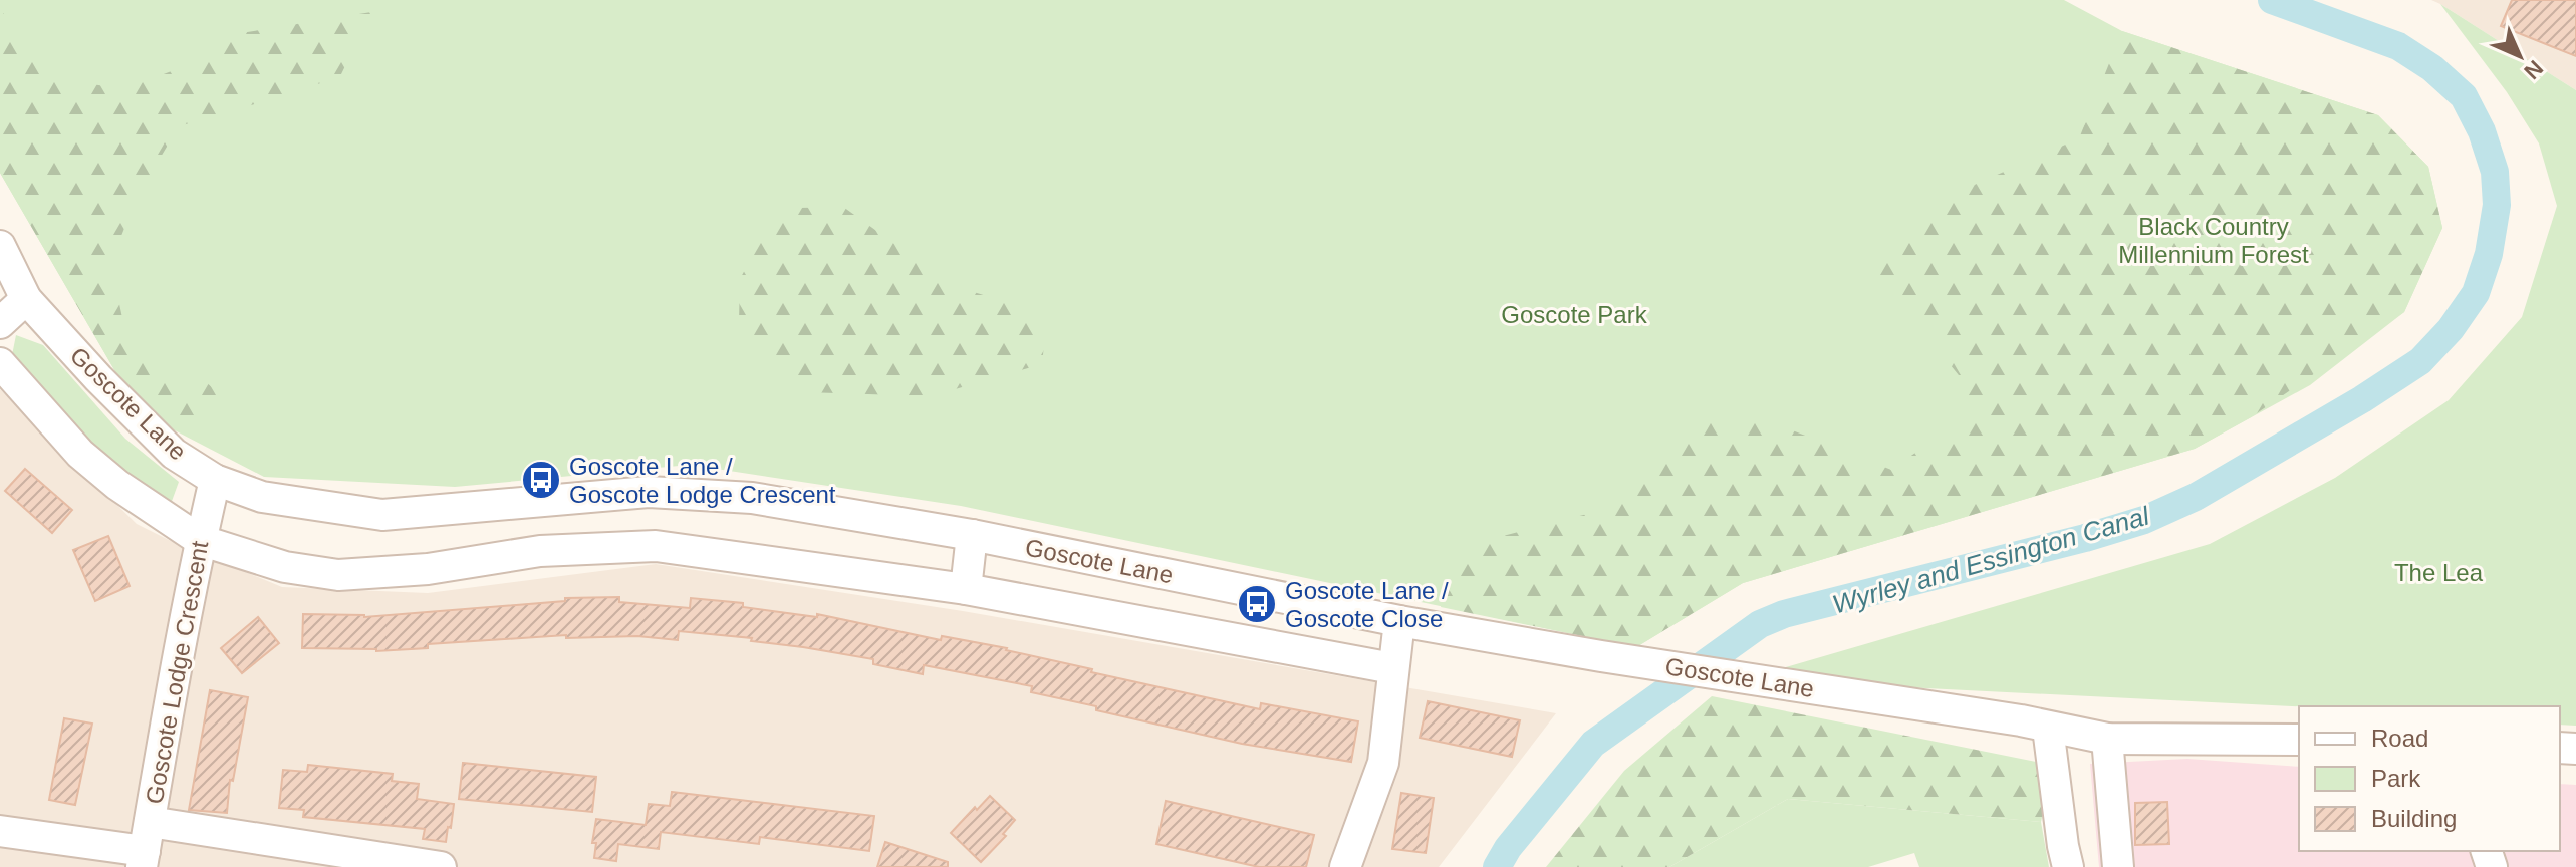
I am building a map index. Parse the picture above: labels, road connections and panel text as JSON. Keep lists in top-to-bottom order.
{
  "streets": {
    "street": ["Goscote Lane", "Goscote Lodge Crescent"]
  },
  "crossings": [
    ["Goscote Lane", "Goscote Lodge Crescent"]
  ],
  "water": ["Wyrley and Essington Canal"],
  "parks": ["Black Country Millennium Forest", "Goscote Park", "The Lea"],
  "places": {
    "bus stop": ["Goscote Lane / Goscote Lodge Crescent", "Goscote Lane / Goscote Close"]
  },
  "legend": ["Road", "Park", "Building"],
  "north": "bottom right"
}
